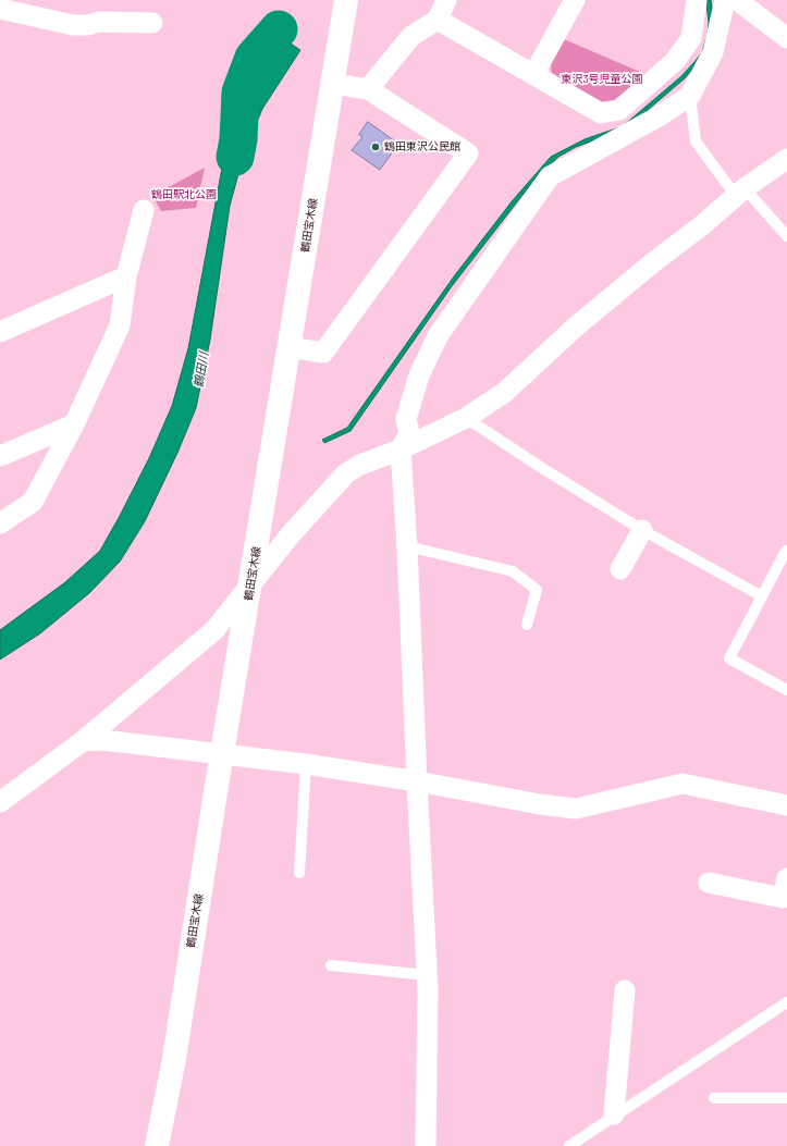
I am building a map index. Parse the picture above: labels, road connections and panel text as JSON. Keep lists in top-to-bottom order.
{
  "streets": {
    "street": ["鶴田宝木線"]
  },
  "water": ["鶴田川"],
  "parks": ["東沢3号児童公園", "鶴田駅北公園"],
  "places": ["鶴田東沢公民館"]
}
